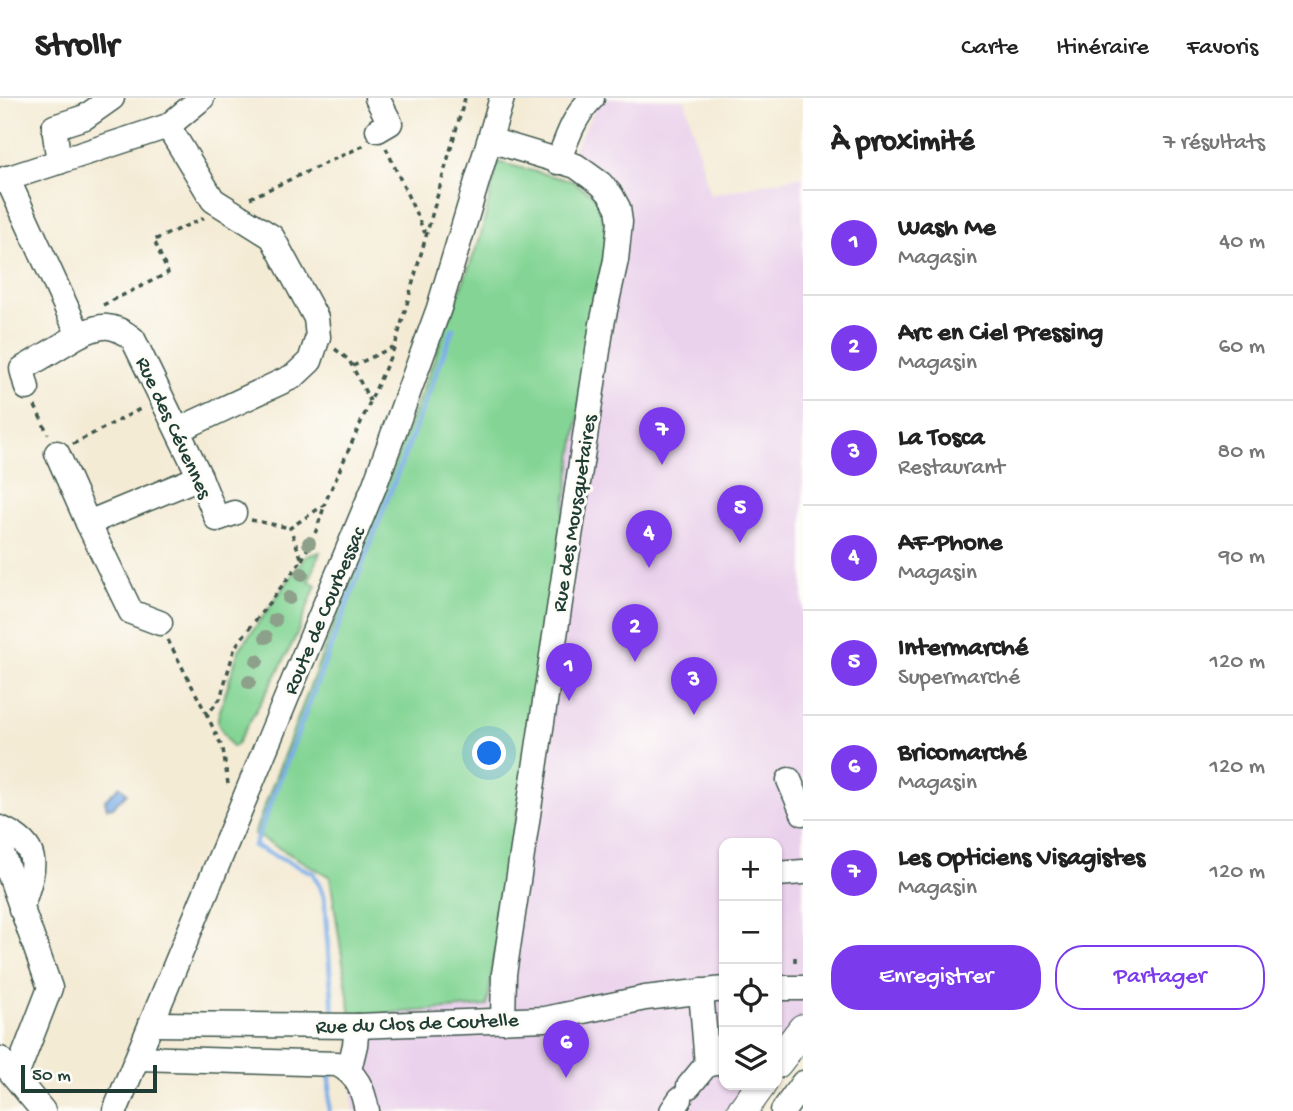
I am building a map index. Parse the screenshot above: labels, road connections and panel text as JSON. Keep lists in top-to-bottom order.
{
  "streets": {
    "street": [
      "Rue des Cévennes",
      "Rue des Mousquetaires",
      "Route de Courbessac",
      "Rue du Clos de Coutelle"
    ]
  },
  "crossings": [
    ["Rue des Mousquetaires", "Route de Courbessac"],
    ["Rue des Mousquetaires", "Rue du Clos de Coutelle"],
    ["Route de Courbessac", "Rue du Clos de Coutelle"]
  ],
  "scale_bar": "50 m",
  "page": {
    "header": "Strollr",
    "nav": ["Carte", "Itinéraire", "Favoris"],
    "heading": ["À proximité", "7 résultats"],
    "list": [
      {
        "mark": "1",
        "name": "Wash Me",
        "note": "Magasin",
        "value": "40 m"
      },
      {
        "mark": "2",
        "name": "Arc en Ciel Pressing",
        "note": "Magasin",
        "value": "60 m"
      },
      {
        "mark": "3",
        "name": "La Tosca",
        "note": "Restaurant",
        "value": "80 m"
      },
      {
        "mark": "4",
        "name": "AF-Phone",
        "note": "Magasin",
        "value": "90 m"
      },
      {
        "mark": "5",
        "name": "Intermarché",
        "note": "Supermarché",
        "value": "120 m"
      },
      {
        "mark": "6",
        "name": "Bricomarché",
        "note": "Magasin",
        "value": "120 m"
      },
      {
        "mark": "7",
        "name": "Les Opticiens Visagistes",
        "note": "Magasin",
        "value": "120 m"
      }
    ],
    "pins": [
      "7",
      "5",
      "4",
      "2",
      "1",
      "3",
      "6"
    ],
    "map_buttons": ["+", "−"],
    "buttons": ["Enregistrer", "Partager"],
    "scale": "50 m"
  }
}
